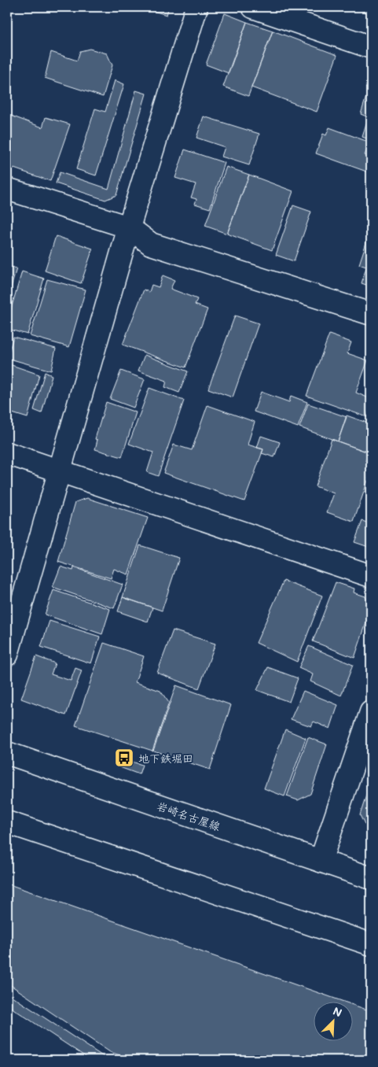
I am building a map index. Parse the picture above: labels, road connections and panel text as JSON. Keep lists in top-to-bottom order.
{
  "streets": {
    "street": ["岩崎名古屋線"]
  },
  "places": {
    "bus stop": ["地下鉄堀田"]
  },
  "north": "top right"
}
